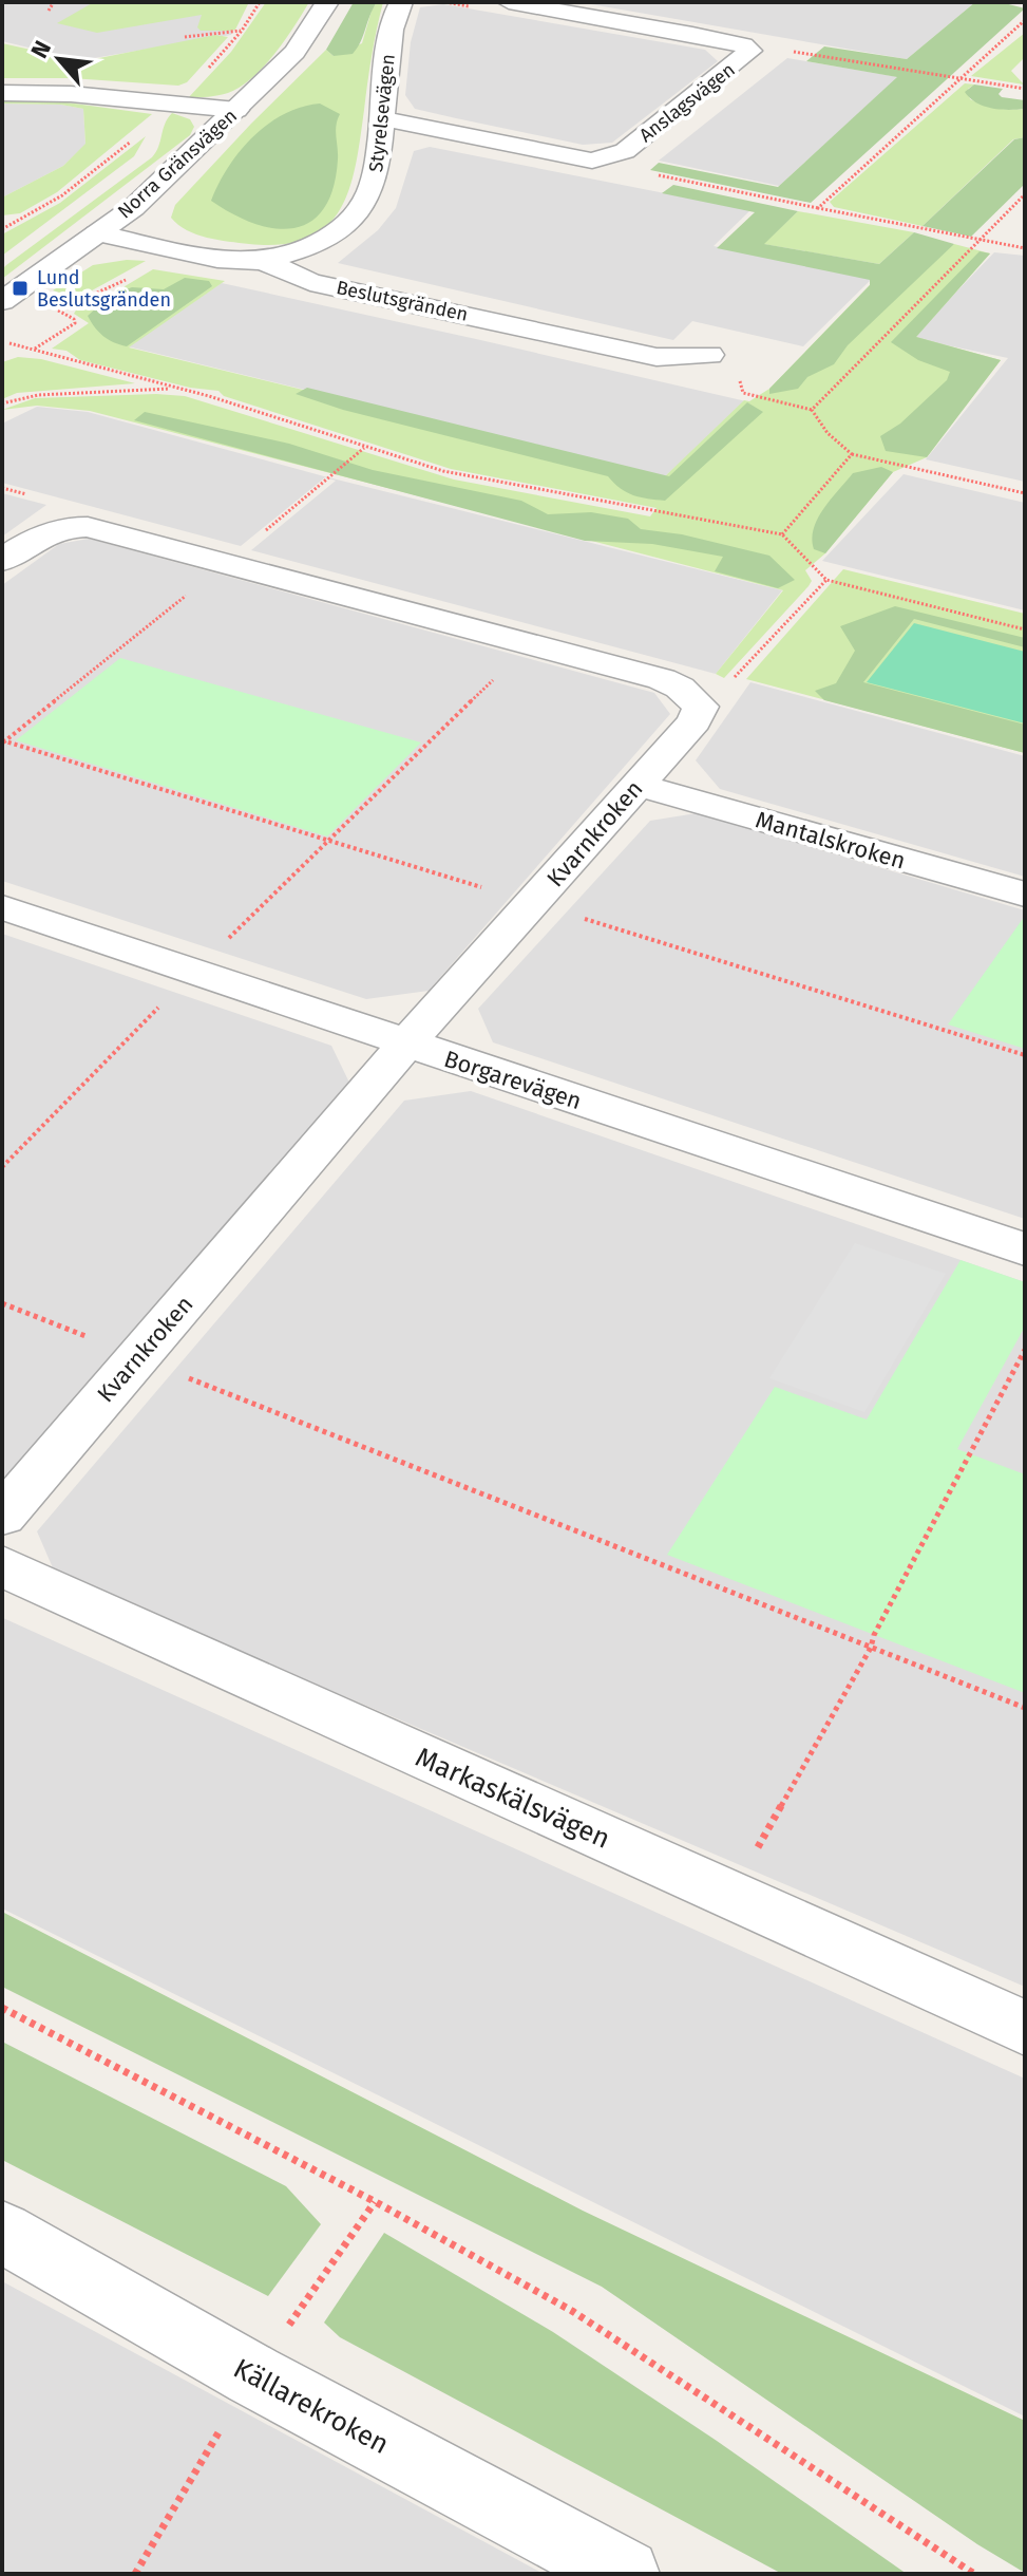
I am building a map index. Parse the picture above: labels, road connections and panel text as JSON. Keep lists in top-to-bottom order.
{
  "streets": {
    "street": [
      "Anslagsvägen",
      "Styrelsevägen",
      "Norra Gränsvägen",
      "Beslutsgränden",
      "Kvarnkroken",
      "Mantalskroken",
      "Borgarevägen",
      "Markaskälsvägen",
      "Källarekroken"
    ]
  },
  "crossings": [
    ["Styrelsevägen", "Beslutsgränden"],
    ["Norra Gränsvägen", "Beslutsgränden"],
    ["Kvarnkroken", "Mantalskroken"],
    ["Kvarnkroken", "Borgarevägen"]
  ],
  "places": {
    "transit": ["Lund Beslutsgränden"]
  },
  "north": "top left"
}
